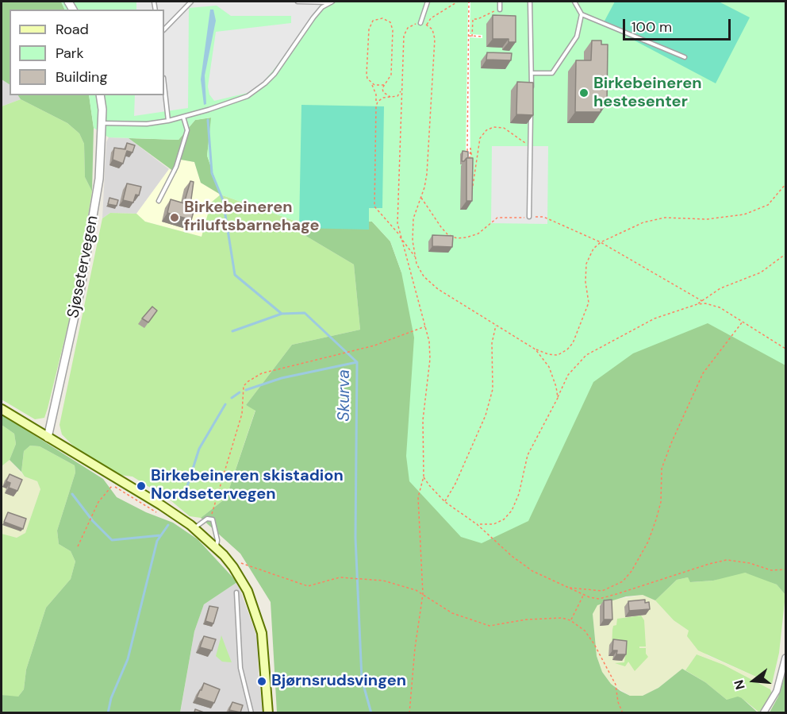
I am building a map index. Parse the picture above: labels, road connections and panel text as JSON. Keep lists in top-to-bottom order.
{
  "streets": {
    "street": ["Sjøsetervegen"]
  },
  "water": ["Skurva"],
  "places": [
    "Birkebeineren hestesenter",
    "Birkebeineren friluftsbarnehage",
    "Birkebeineren skistadion Nordsetervegen",
    "Bjørnsrudsvingen"
  ],
  "legend": ["Road", "Park", "Building"],
  "scale_bar": "100 m",
  "north": "left"
}
